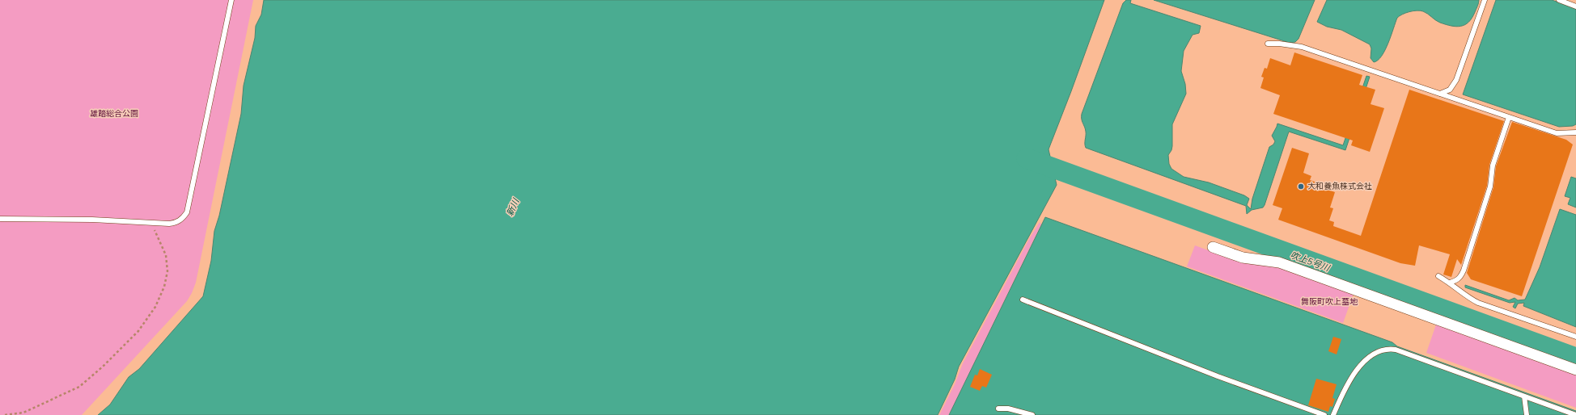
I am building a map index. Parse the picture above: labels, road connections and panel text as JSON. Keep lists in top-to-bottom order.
{
  "water": ["新川", "吹上5号川"],
  "parks": ["雄踏総合公園", "舞阪町吹上墓地"],
  "places": ["大和養魚株式会社"]
}
